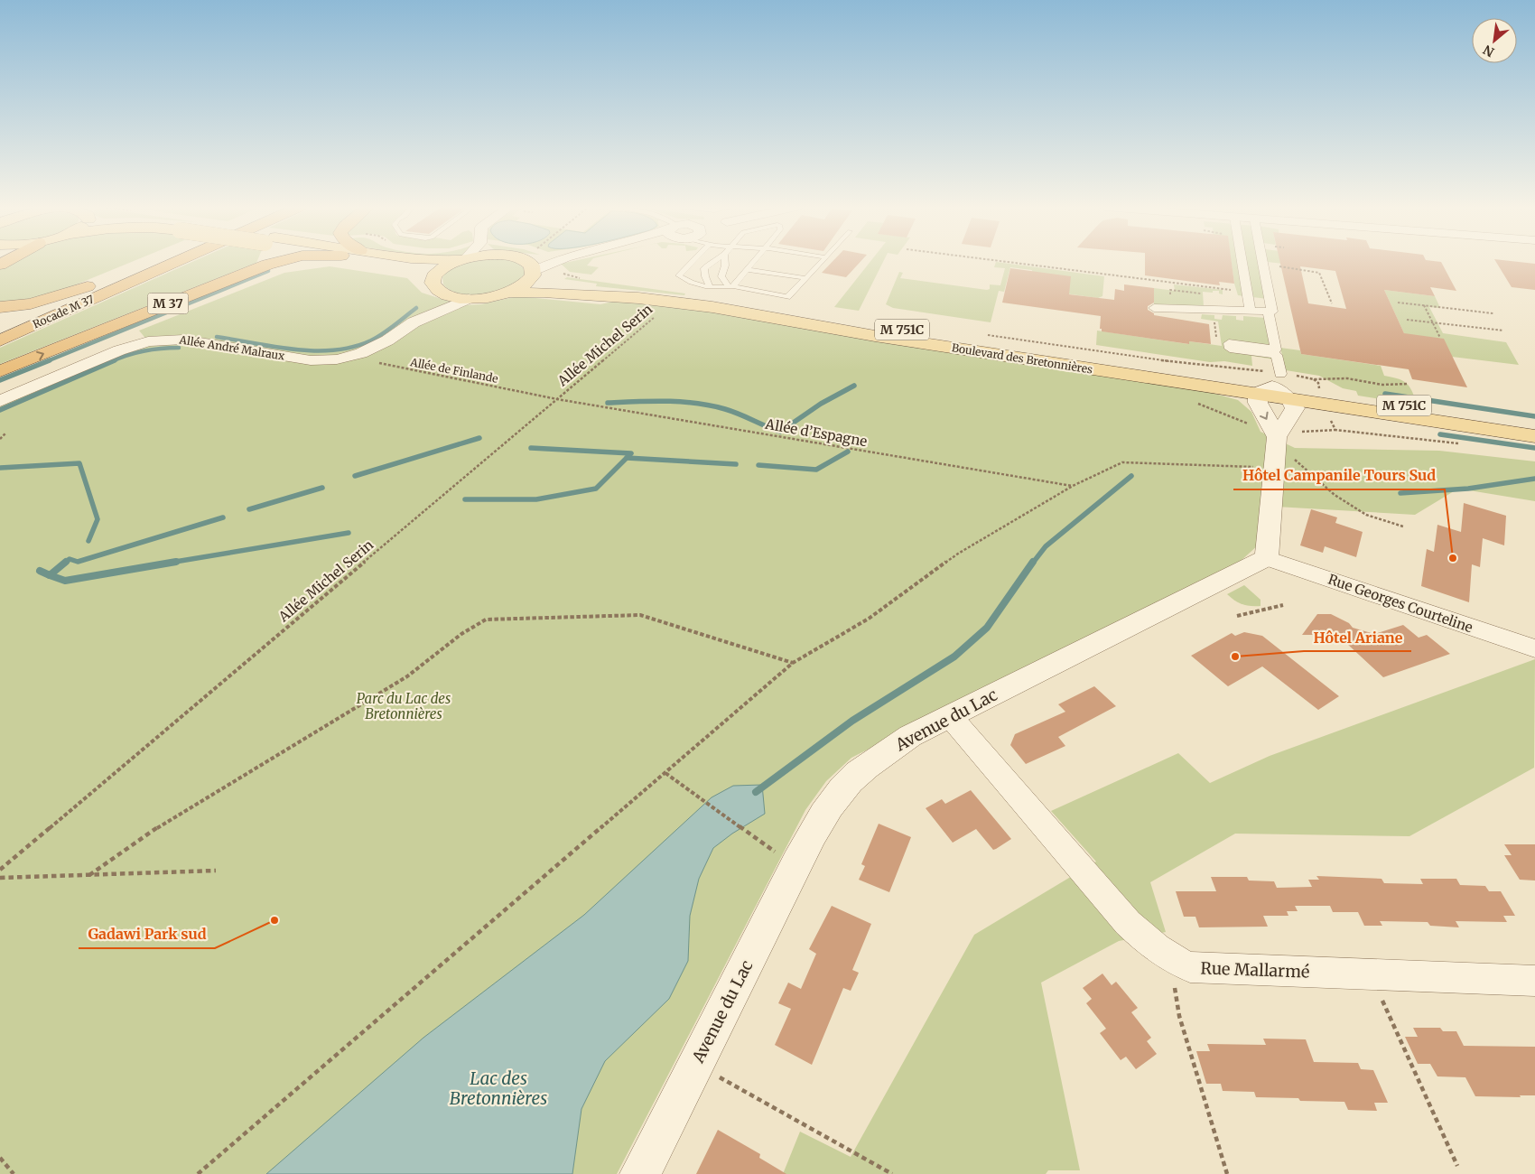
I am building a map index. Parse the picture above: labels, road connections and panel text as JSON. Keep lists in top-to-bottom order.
{
  "streets": {
    "highway": ["M 37", "Rocade M 37"],
    "main road": ["M 751C", "Boulevard des Bretonnières"],
    "street": [
      "Allée André Malraux",
      "Rue Georges Courteline",
      "Avenue du Lac",
      "Rue Mallarmé"
    ],
    "path": ["Allée Michel Serin", "Allée de Finlande", "Allée d’Espagne"]
  },
  "crossings": [
    ["M 751C", "Allée André Malraux"],
    ["M 751C", "Boulevard des Bretonnières"],
    ["Allée Michel Serin", "Allée de Finlande"],
    ["Allée Michel Serin", "Allée d’Espagne"],
    ["Allée André Malraux", "Allée de Finlande"],
    ["Allée de Finlande", "Allée d’Espagne"],
    ["Rue Georges Courteline", "Avenue du Lac"],
    ["Avenue du Lac", "Rue Mallarmé"]
  ],
  "water": ["Lac des Bretonnières"],
  "parks": ["Parc du Lac des Bretonnières"],
  "places": ["Hôtel Campanile Tours Sud", "Hôtel Ariane", "Gadawi Park sud"],
  "north": "bottom left"
}
